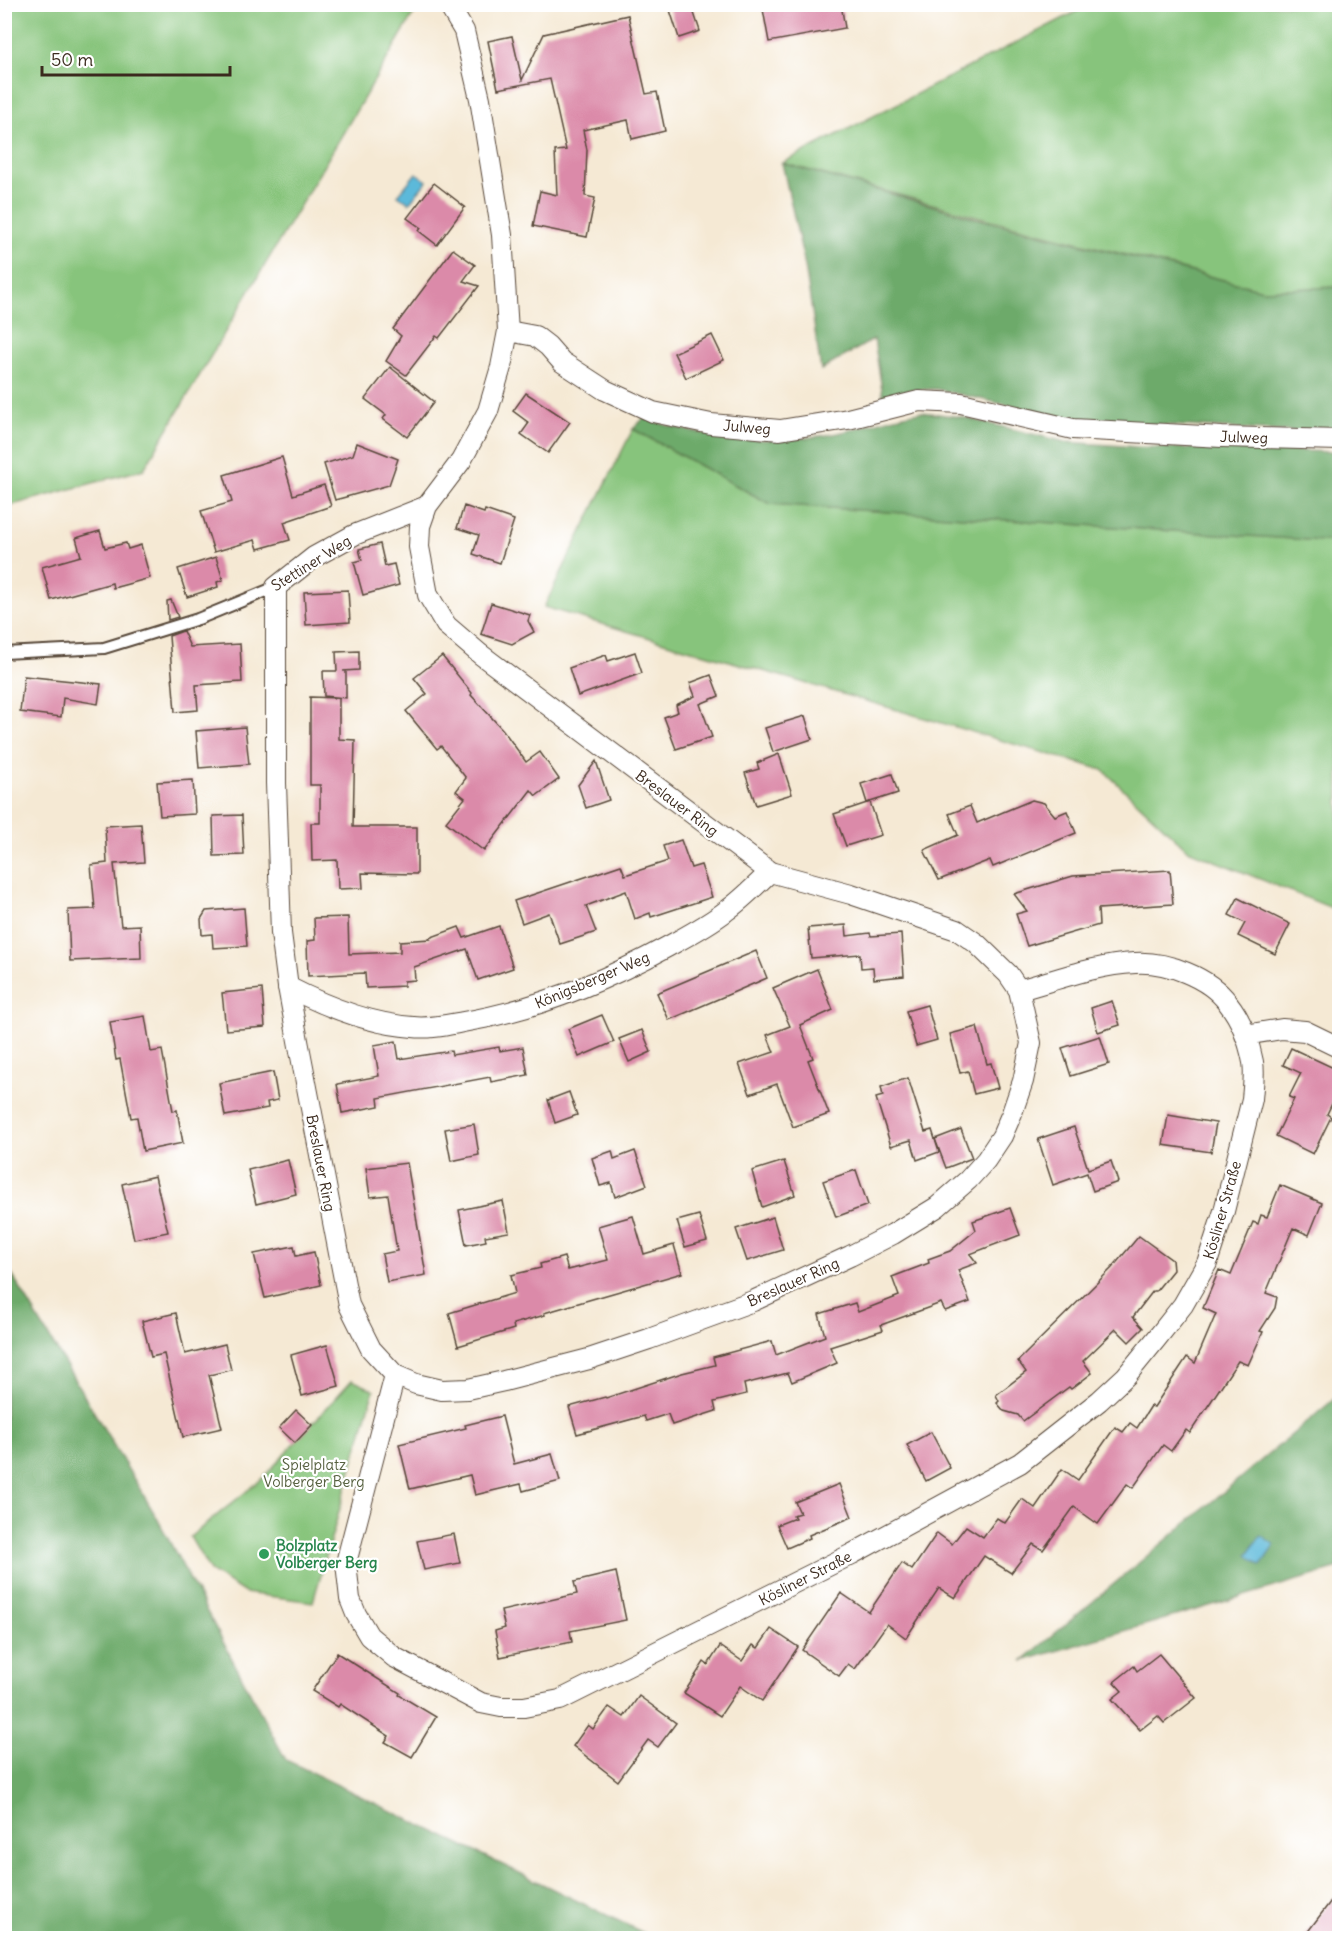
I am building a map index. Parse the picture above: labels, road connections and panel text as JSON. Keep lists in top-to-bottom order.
{
  "streets": {
    "street": [
      "Julweg",
      "Stettiner Weg",
      "Breslauer Ring",
      "Königsberger Weg",
      "Kösliner Straße"
    ]
  },
  "crossings": [
    ["Stettiner Weg", "Breslauer Ring"],
    ["Breslauer Ring", "Königsberger Weg"],
    ["Breslauer Ring", "Kösliner Straße"]
  ],
  "parks": ["Spielplatz Volberger Berg"],
  "places": ["Bolzplatz Volberger Berg"],
  "scale_bar": "50 m"
}
